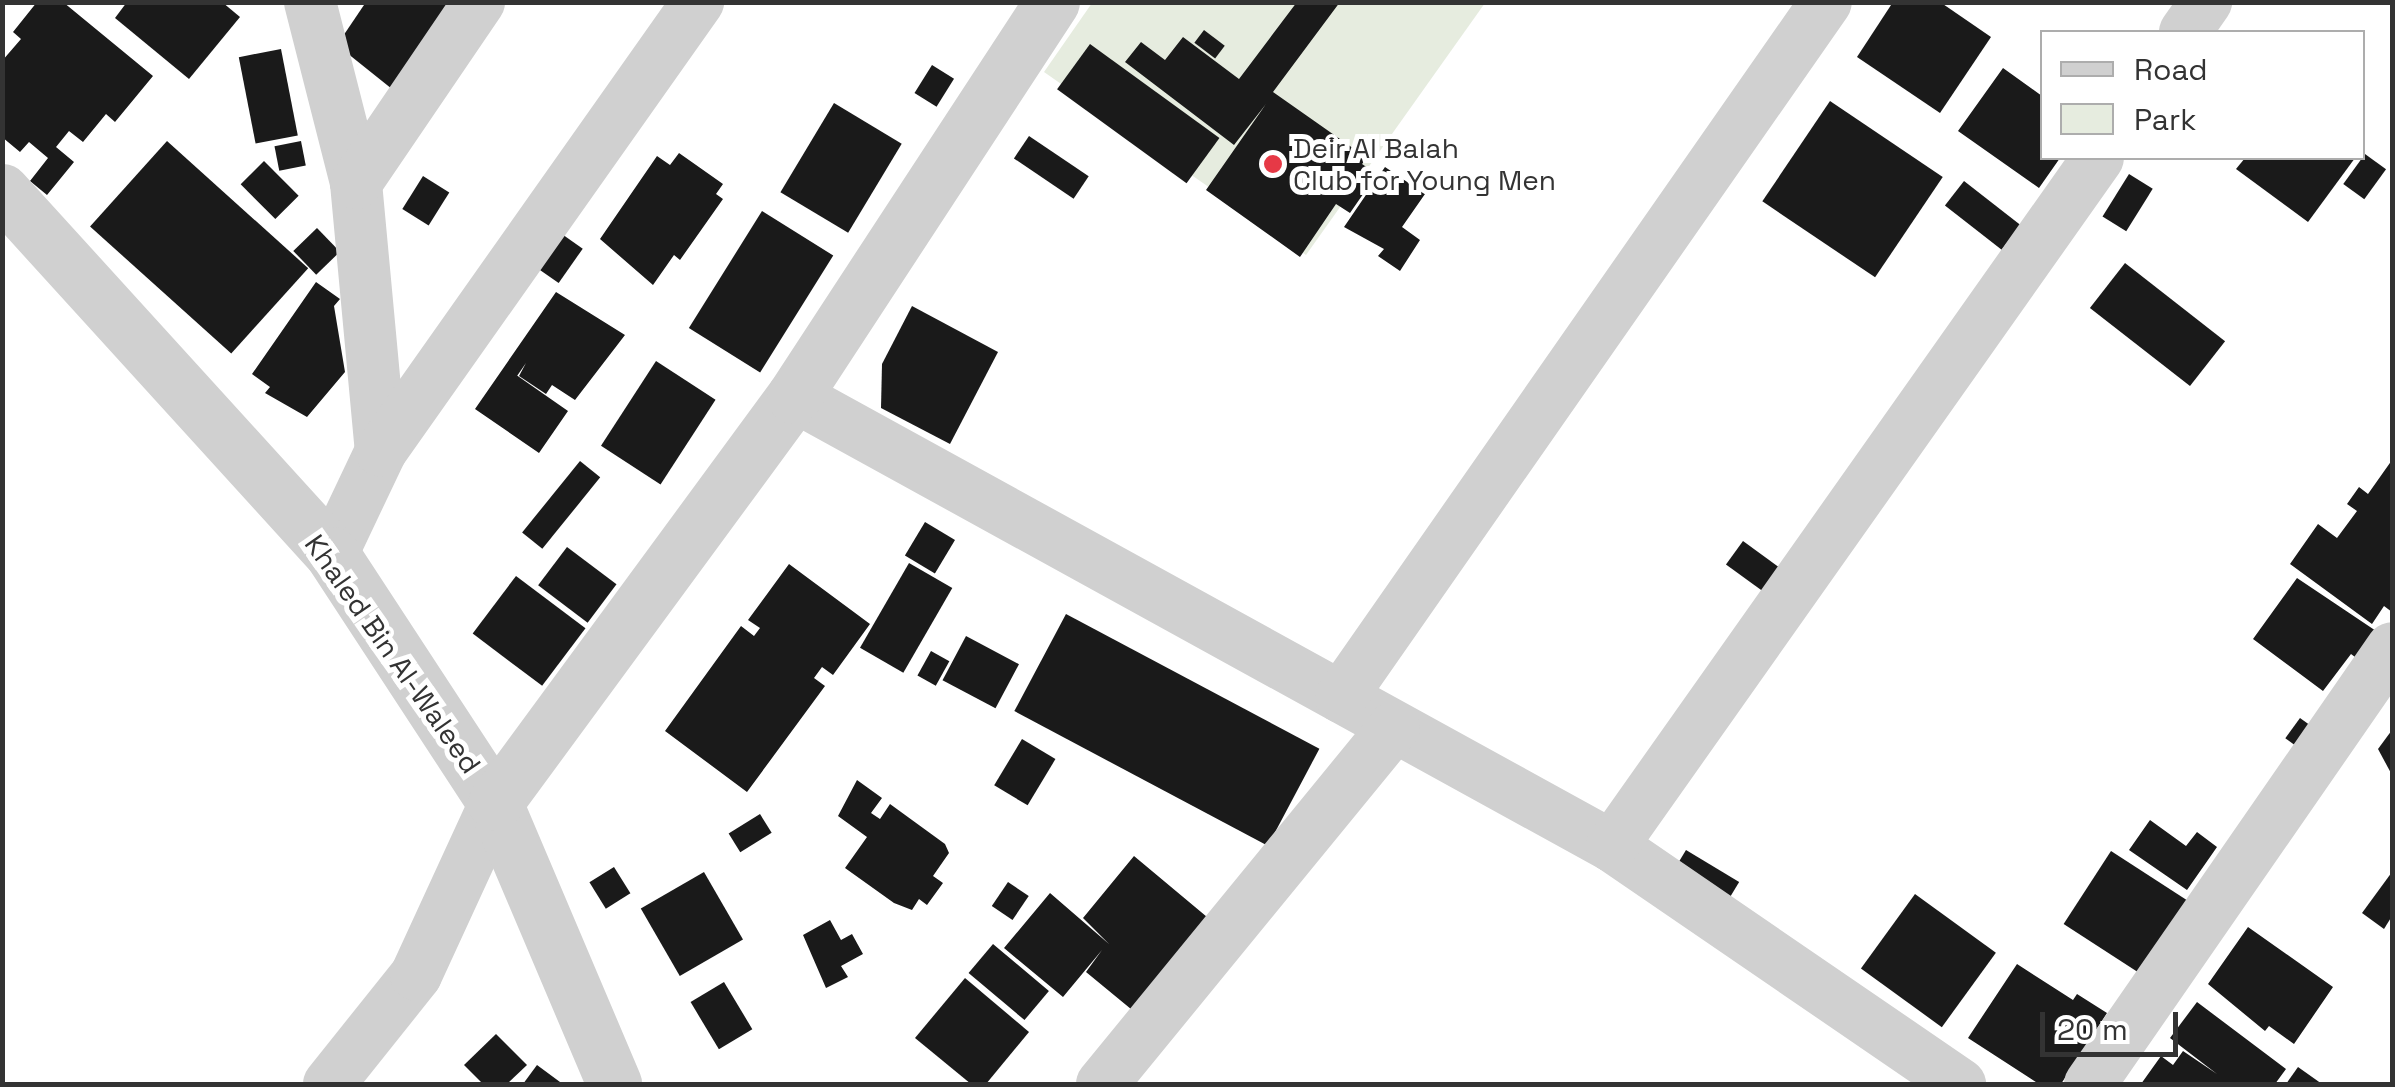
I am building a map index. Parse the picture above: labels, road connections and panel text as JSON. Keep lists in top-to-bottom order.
{
  "streets": {
    "street": ["Khaled Bin Al-Waleed"]
  },
  "places": ["Deir Al Balah Club for Young Men"],
  "legend": ["Road", "Park"],
  "scale_bar": "20 m"
}
